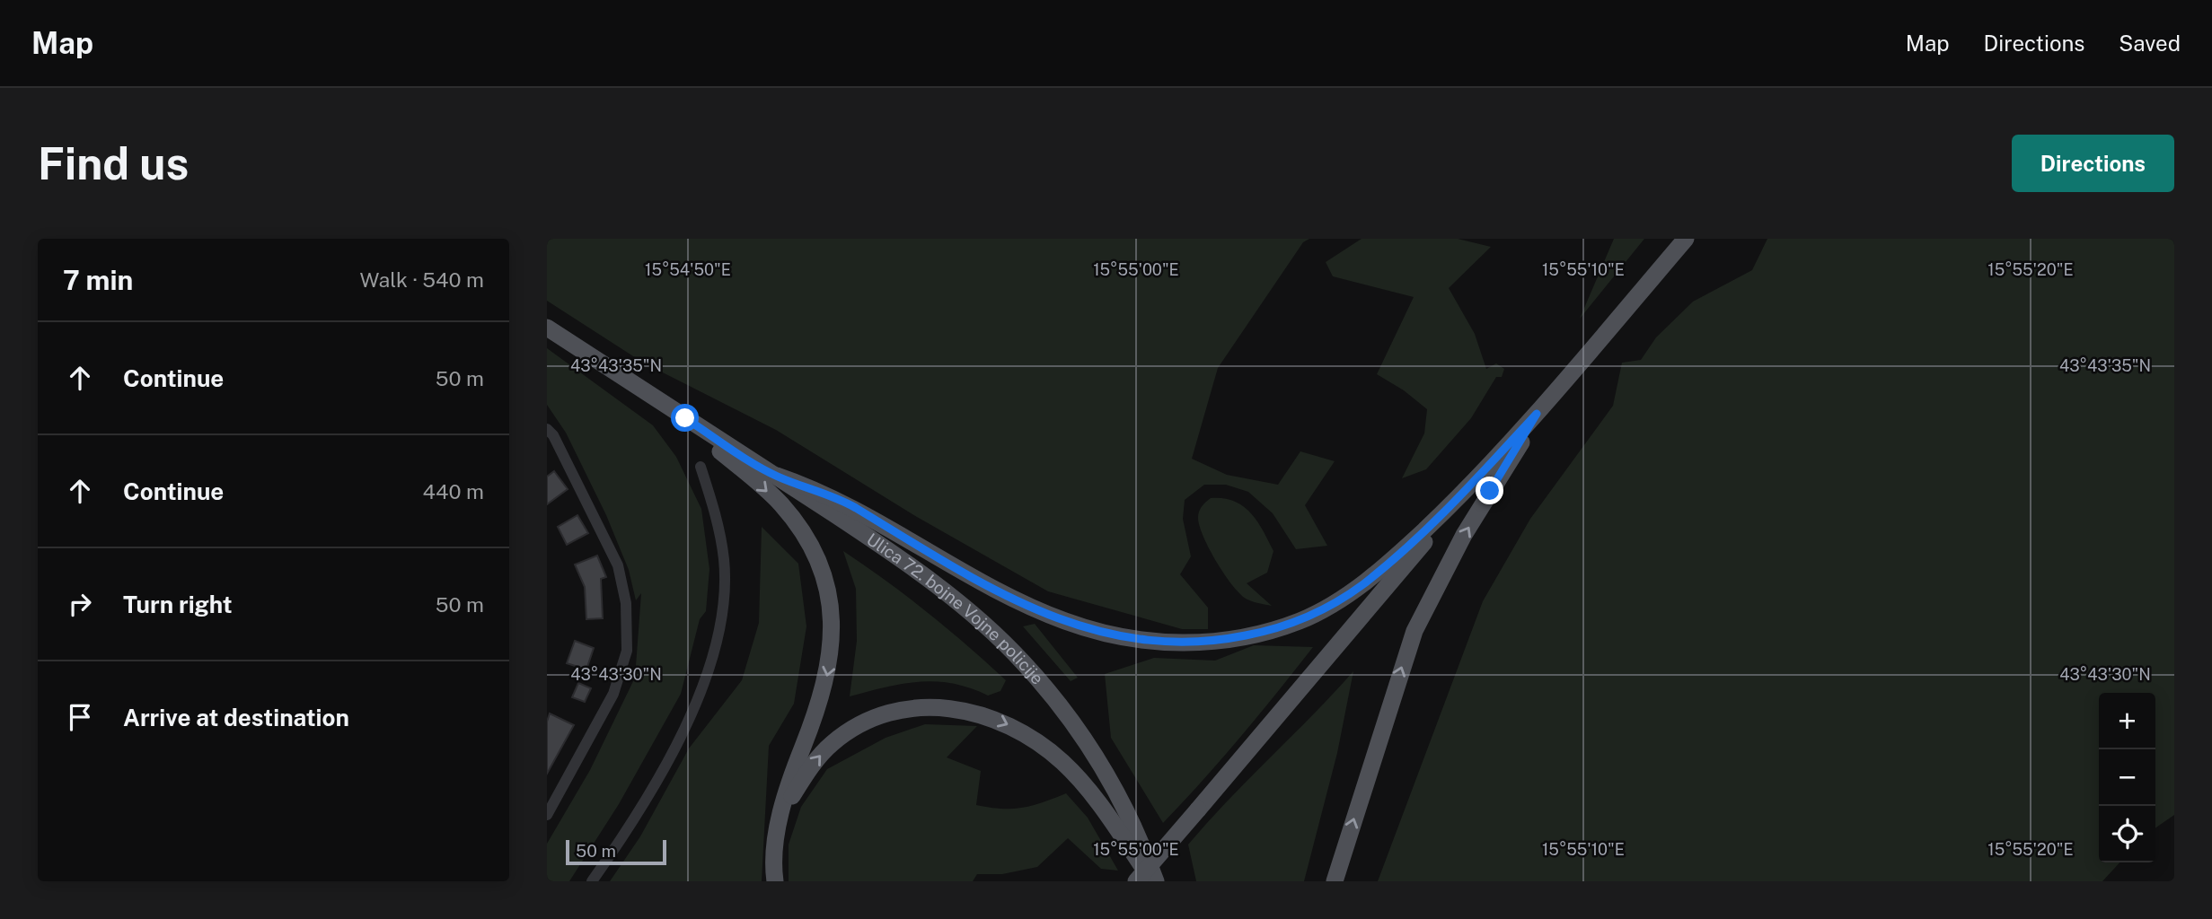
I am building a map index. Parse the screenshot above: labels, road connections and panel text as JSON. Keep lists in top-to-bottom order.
{
  "streets": {
    "main road": ["Ulica 72. bojne Vojne policije"]
  },
  "scale_bar": "50 m",
  "page": {
    "header": "Map",
    "nav": ["Map", "Directions", "Saved"],
    "buttons": "Directions",
    "title": "Find us",
    "heading": ["7 min", "Walk · 540 m"],
    "list": [
      ["Continue", "50 m"],
      ["Continue", "440 m"],
      ["Turn right", "50 m"],
      "Arrive at destination"
    ],
    "map_buttons": ["+", "−"],
    "scale": "50 m"
  },
  "coordinates": [
    "15°54'50\"E",
    "15°55'00\"E",
    "15°55'10\"E",
    "15°55'20\"E",
    "43°43'35\"N",
    "43°43'30\"N"
  ]
}
